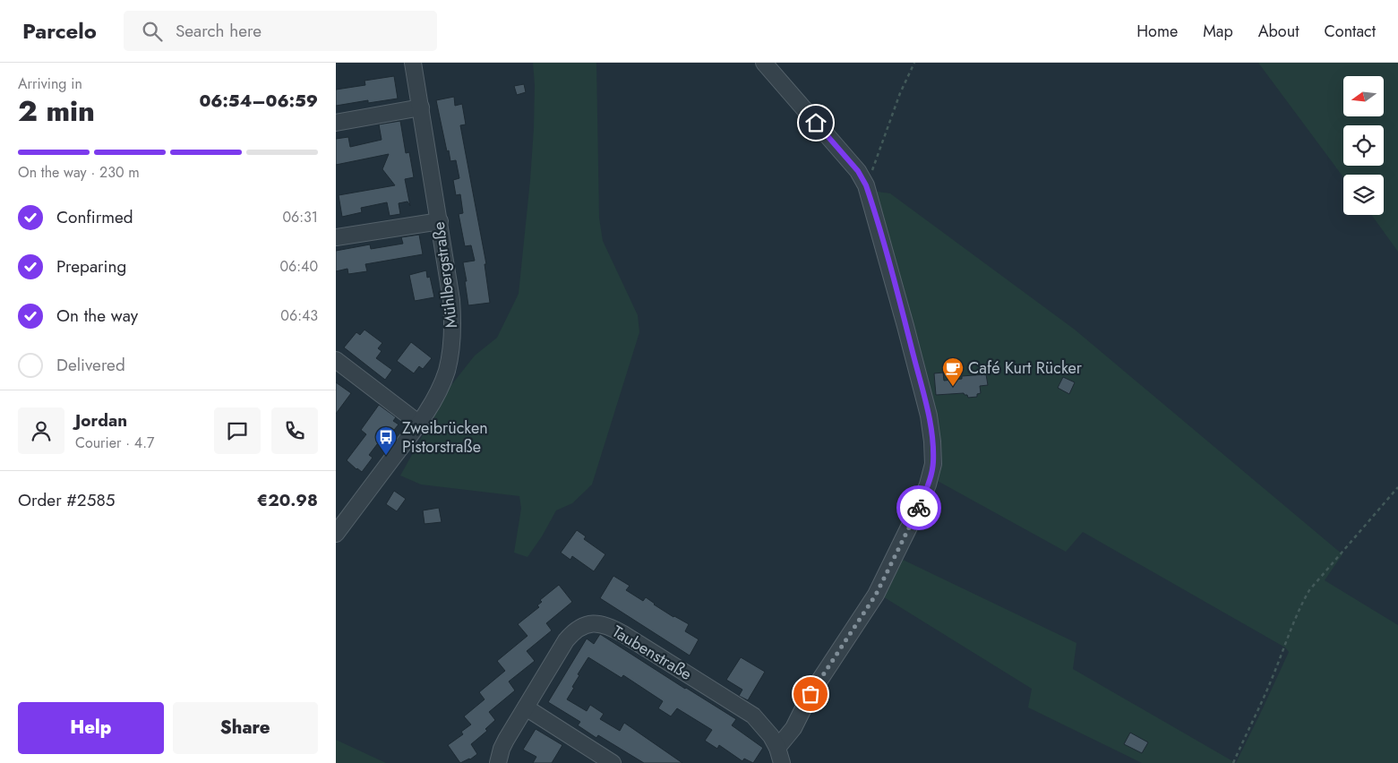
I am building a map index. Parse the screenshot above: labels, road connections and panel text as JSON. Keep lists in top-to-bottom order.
{
  "streets": {
    "street": ["Mühlbergstraße", "Taubenstraße"]
  },
  "places": {
    "cafe": ["Café Kurt Rücker"],
    "bus stop": ["Zweibrücken Pistorstraße"]
  },
  "north": "left",
  "page": {
    "header": "Parcelo",
    "search": "Search here",
    "nav": [
      "Home",
      "Map",
      "About",
      "Contact"
    ],
    "heading": ["2 min", "Arriving in", "06:54–06:59"],
    "panel": [
      "Jordan",
      "Courier · 4.7",
      "Order #2585",
      "€20.98"
    ],
    "bar": "On the way · 230 m",
    "list": [
      ["Confirmed", "06:31"],
      ["Preparing", "06:40"],
      ["On the way", "06:43"],
      "Delivered"
    ],
    "buttons": ["Help", "Share"]
  }
}
